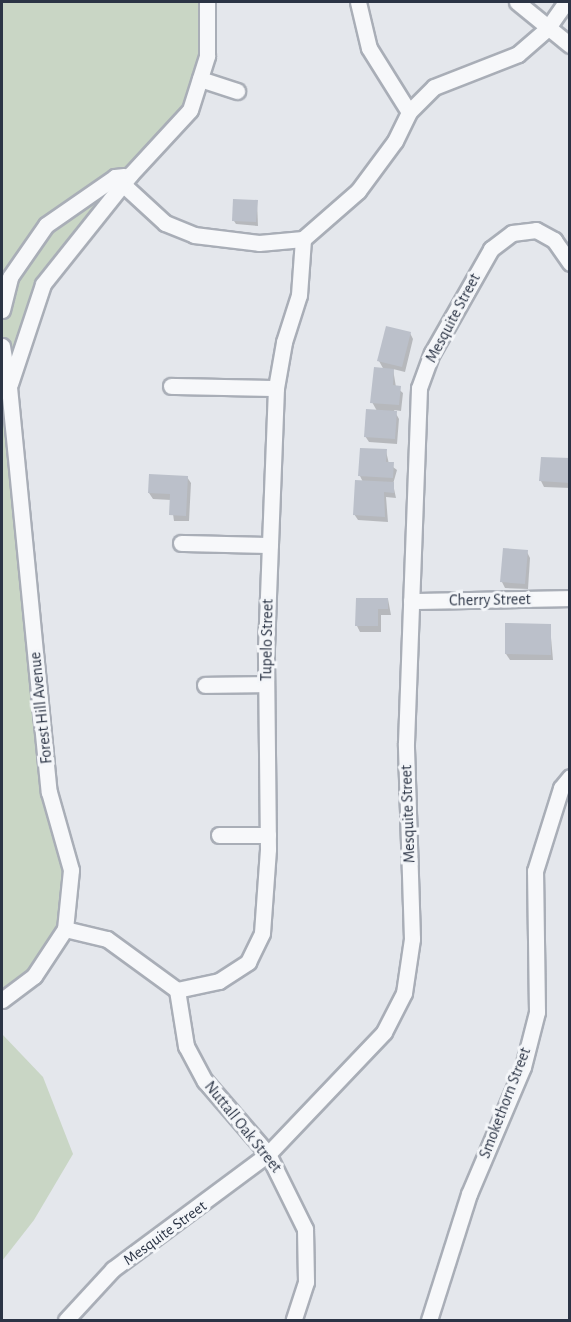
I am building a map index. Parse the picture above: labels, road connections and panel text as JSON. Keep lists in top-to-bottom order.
{
  "streets": {
    "street": [
      "Mesquite Street",
      "Cherry Street",
      "Tupelo Street",
      "Forest Hill Avenue",
      "Smokethorn Street",
      "Nuttall Oak Street"
    ]
  },
  "crossings": [
    ["Mesquite Street", "Cherry Street"],
    ["Mesquite Street", "Nuttall Oak Street"],
    ["Tupelo Street", "Nuttall Oak Street"]
  ]
}
